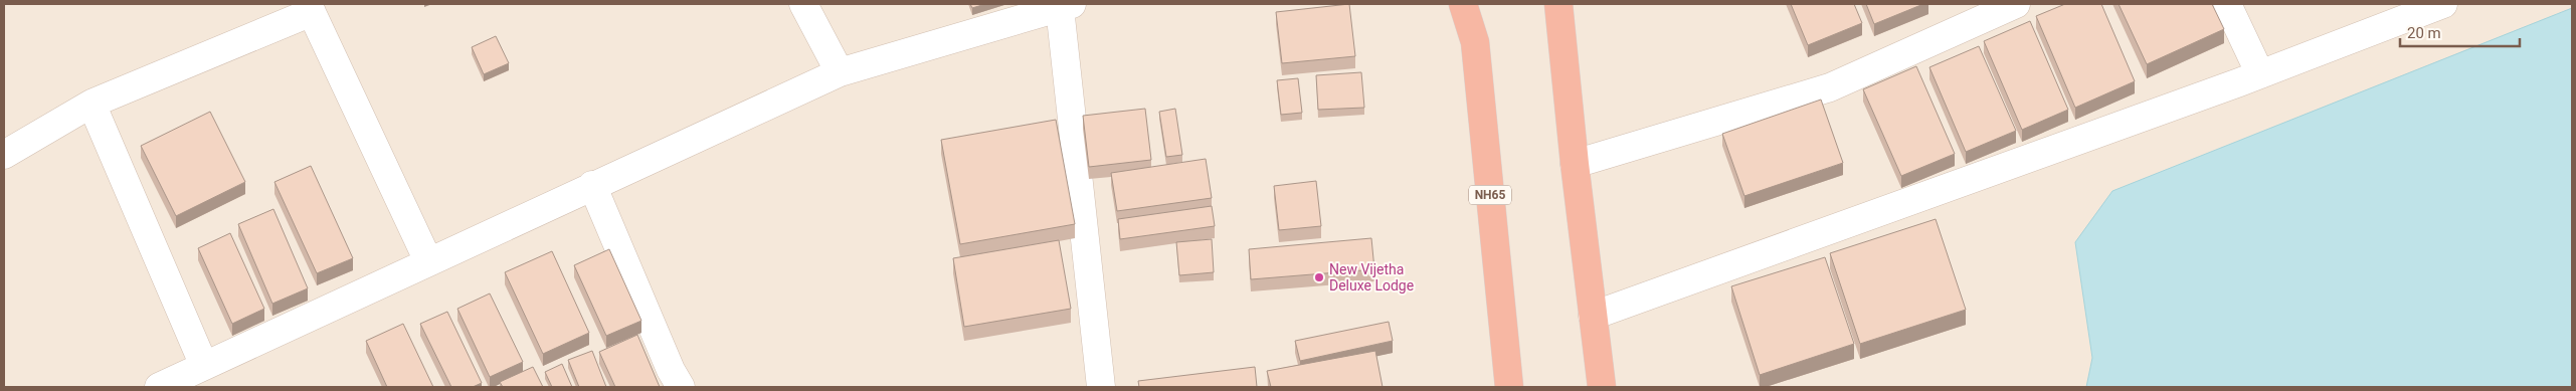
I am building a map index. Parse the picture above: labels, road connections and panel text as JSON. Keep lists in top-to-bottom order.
{
  "streets": {
    "highway": ["NH65"]
  },
  "places": ["New Vijetha Deluxe Lodge"],
  "scale_bar": "20 m"
}
